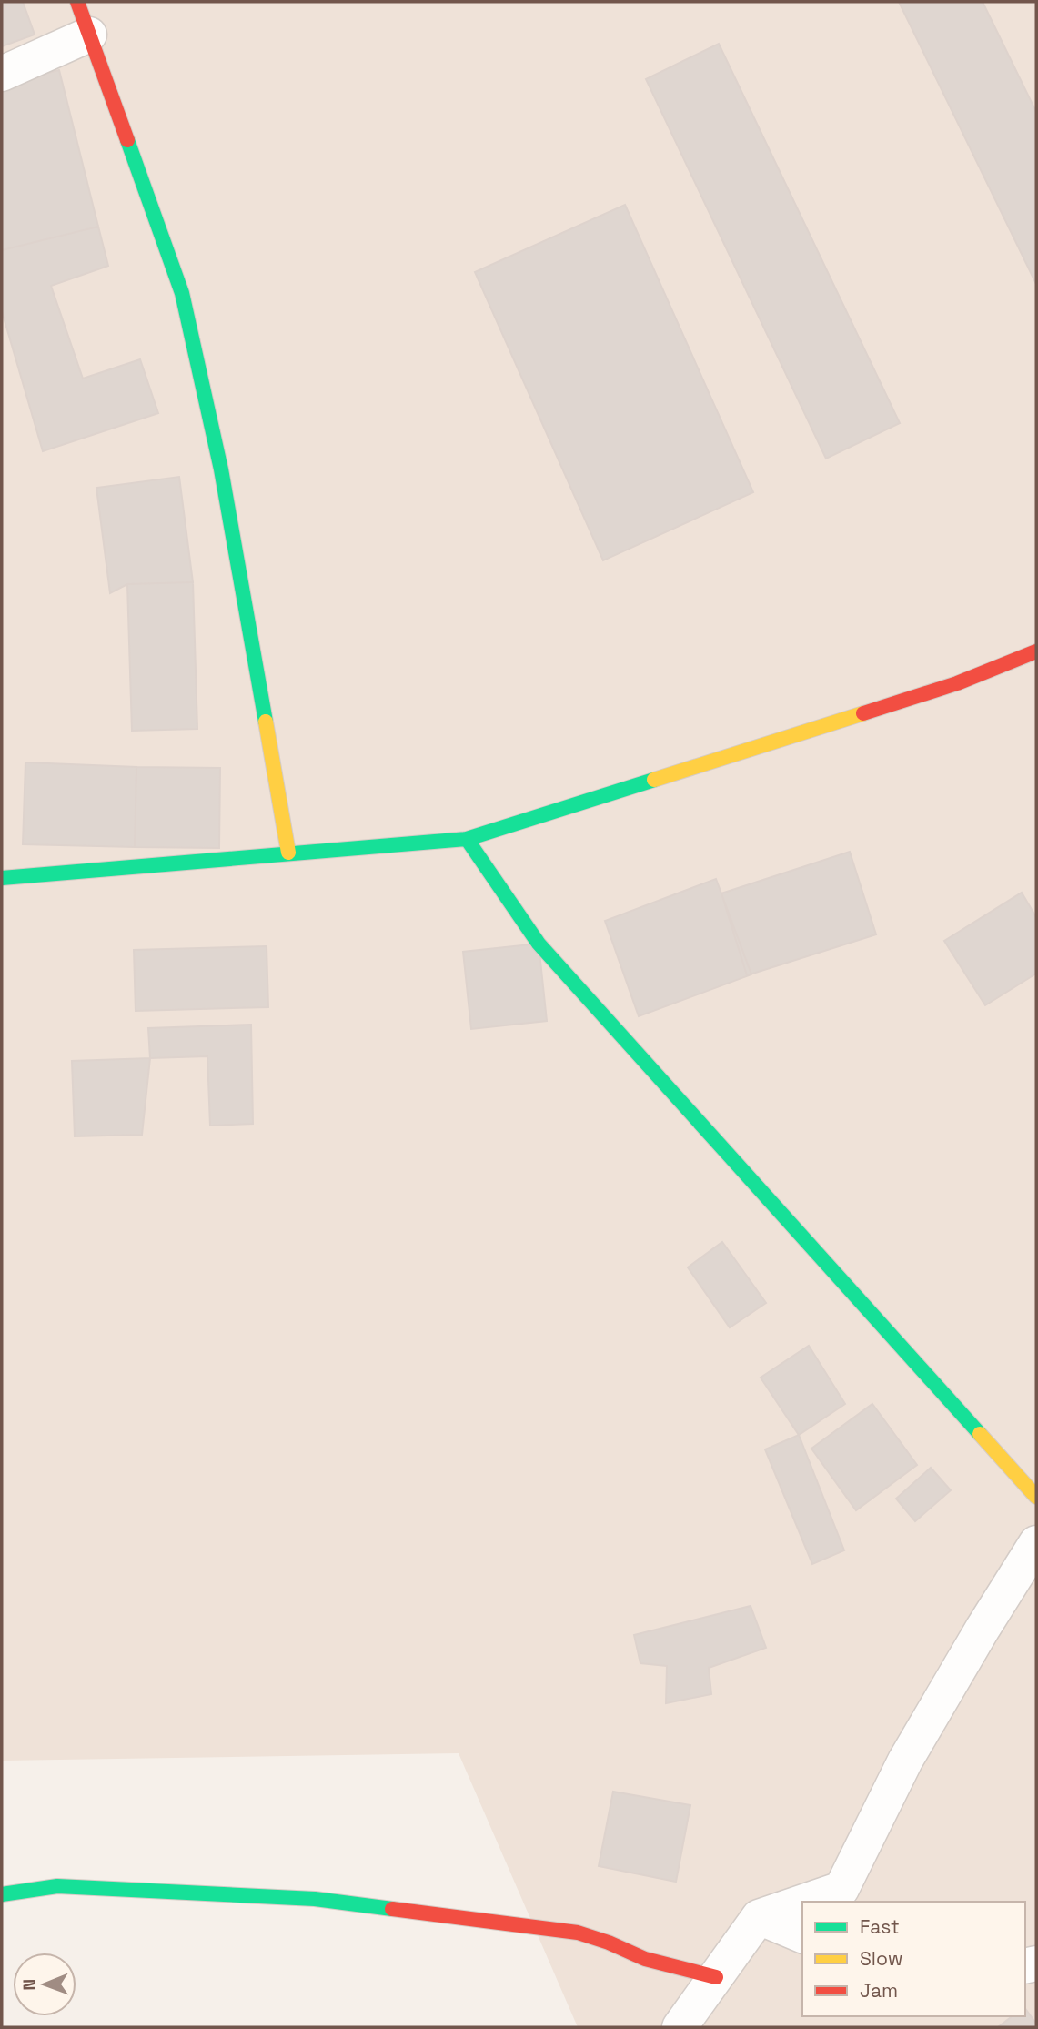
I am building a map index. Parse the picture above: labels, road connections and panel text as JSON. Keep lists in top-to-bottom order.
{
  "legend": ["Fast", "Slow", "Jam"],
  "north": "left"
}
